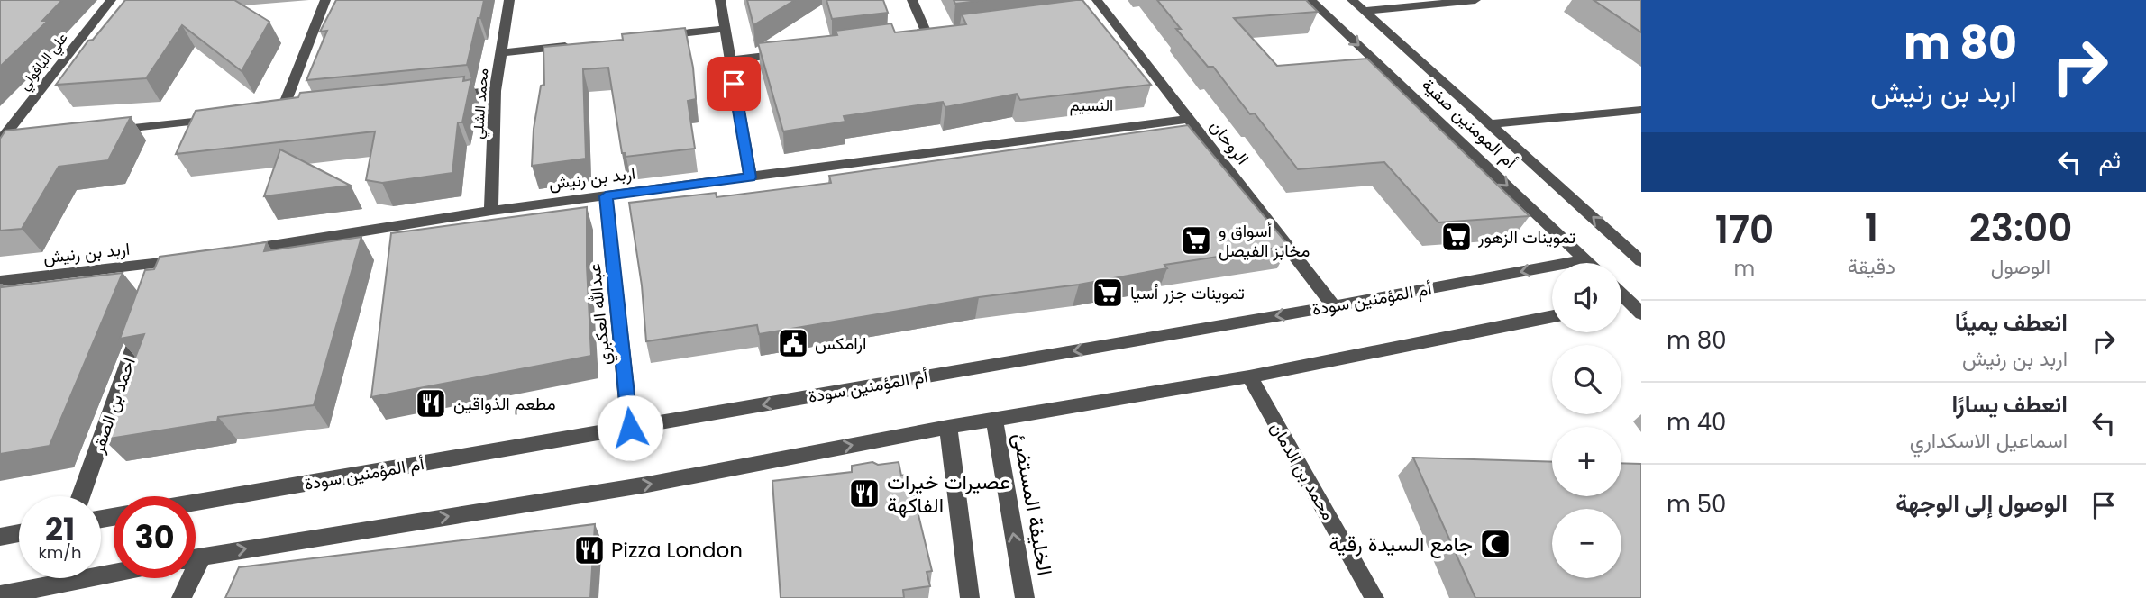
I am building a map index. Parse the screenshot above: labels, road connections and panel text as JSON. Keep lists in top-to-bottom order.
{
  "streets": {
    "street": [
      "علي الباقولي",
      "محمد الشلي",
      "أم المومنين صفية",
      "الروحان",
      "اربد بن رنيش",
      "أم المؤمنين سودة",
      "عبدالله العكبري",
      "احمد بن الصقر",
      "محمد بن الدمان",
      "الخليفة المستضئ"
    ]
  },
  "crossings": [
    ["محمد الشلي", "اربد بن رنيش"],
    ["أم المومنين صفية", "أم المؤمنين سودة"],
    ["الروحان", "اربد بن رنيش"],
    ["الروحان", "أم المؤمنين سودة"],
    ["اربد بن رنيش", "عبدالله العكبري"],
    ["أم المؤمنين سودة", "عبدالله العكبري"]
  ],
  "districts": ["النسيم"],
  "places": {
    "supermarket": ["تموينات الزهور", "أسواق و مخابز الفيصل", "تموينات جزر أسيا"],
    "public building": ["ارامكس"],
    "restaurant": ["مطعم الذواقين", "عصيرات خيرات الفاكهة", "Pizza London"],
    "mosque": ["جامع السيدة رقية"]
  },
  "page": {
    "turn": ["80 m", "اربد بن رنيش"],
    "then": "ثم",
    "eta": [
      "23:00",
      "الوصول",
      "1",
      "دقيقة",
      "170",
      "m"
    ],
    "map_buttons": ["+", "−"],
    "list": [
      {
        "name": "انعطف يمينًا",
        "note": "اربد بن رنيش",
        "value": "80 m"
      },
      {
        "name": "انعطف يسارًا",
        "note": "اسماعيل الاسكداري",
        "value": "40 m"
      },
      {
        "name": "الوصول إلى الوجهة",
        "value": "50 m"
      }
    ],
    "speed": "21 km/h",
    "limit": "30"
  }
}
